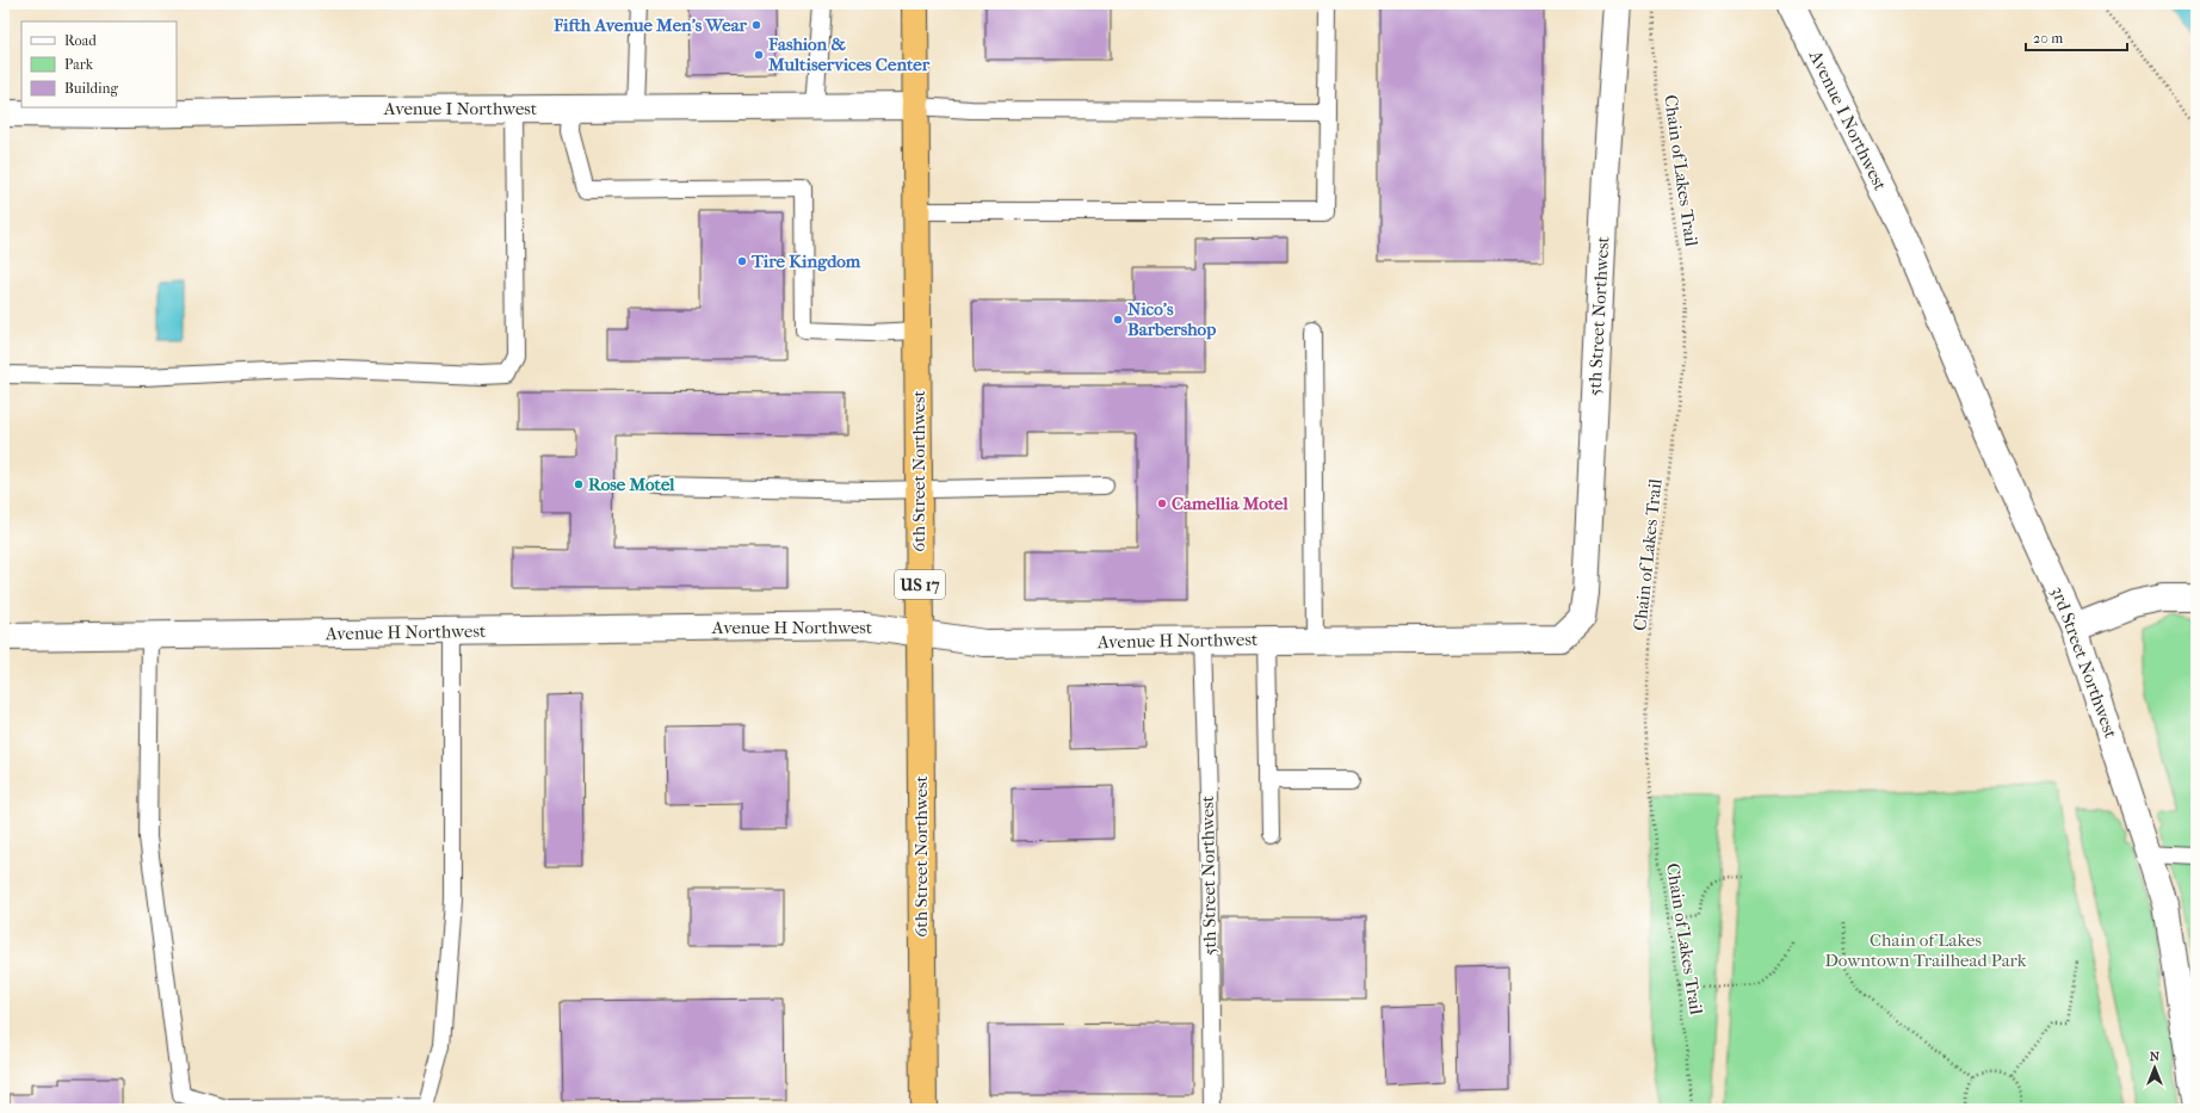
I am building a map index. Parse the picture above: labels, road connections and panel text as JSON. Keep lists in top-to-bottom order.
{
  "streets": {
    "highway": ["6th Street Northwest", "US 17"],
    "street": [
      "Avenue I Northwest",
      "5th Street Northwest",
      "Avenue H Northwest",
      "3rd Street Northwest"
    ],
    "path": ["Chain of Lakes Trail"]
  },
  "crossings": [
    ["Avenue I Northwest", "6th Street Northwest"],
    ["Avenue I Northwest", "3rd Street Northwest"],
    ["5th Street Northwest", "Avenue H Northwest"],
    ["6th Street Northwest", "Avenue H Northwest"]
  ],
  "parks": ["Chain of Lakes Downtown Trailhead Park"],
  "places": [
    "Fifth Avenue Men's Wear",
    "Fashion & Multiservices Center",
    "Tire Kingdom",
    "Nico's Barbershop",
    "Rose Motel",
    "Camellia Motel"
  ],
  "legend": ["Road", "Park", "Building"],
  "scale_bar": "20 m",
  "north": "top"
}
